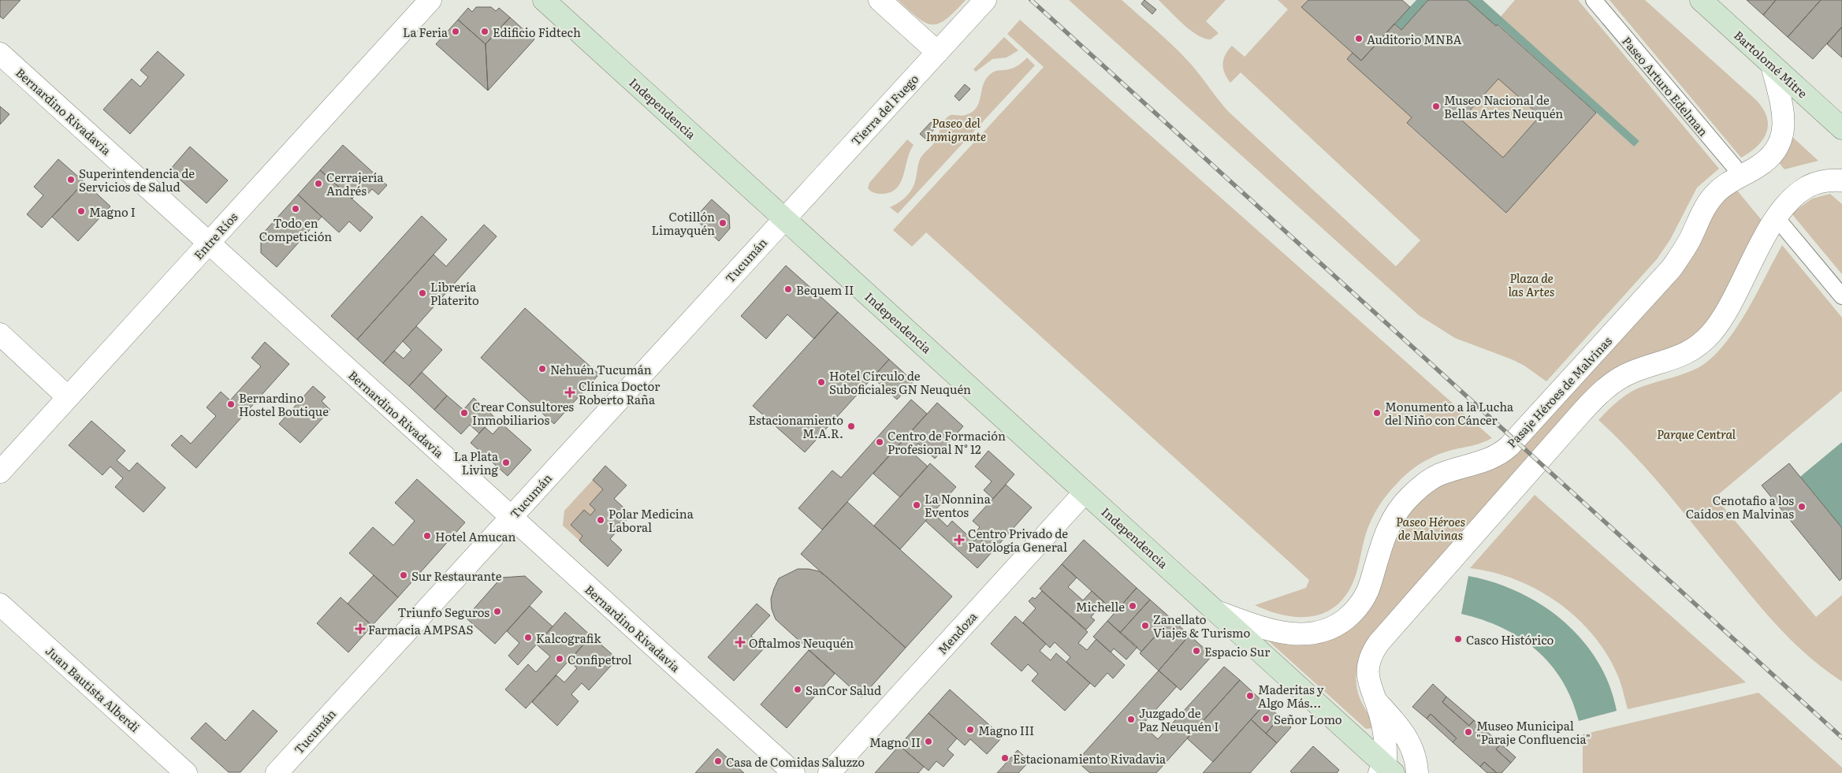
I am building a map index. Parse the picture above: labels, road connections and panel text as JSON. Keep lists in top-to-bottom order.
{
  "streets": {
    "main road": ["Bartolomé Mitre", "Independencia"],
    "street": [
      "Paseo Arturo Edelman",
      "Tierra del Fuego",
      "Bernardino Rivadavia",
      "Entre Ríos",
      "Tucumán",
      "Pasaje Héroes de Malvinas",
      "Mendoza",
      "Juan Bautista Alberdi"
    ]
  },
  "crossings": [
    ["Bartolomé Mitre", "Pasaje Héroes de Malvinas"],
    ["Independencia", "Tierra del Fuego"],
    ["Independencia", "Tucumán"],
    ["Independencia", "Pasaje Héroes de Malvinas"],
    ["Independencia", "Mendoza"],
    ["Tierra del Fuego", "Tucumán"],
    ["Bernardino Rivadavia", "Entre Ríos"],
    ["Bernardino Rivadavia", "Tucumán"]
  ],
  "parks": [
    "Paseo del Inmigrante",
    "Plaza de las Artes",
    "Parque Central",
    "Paseo Héroes de Malvinas"
  ],
  "places": {
    "other": [
      "La Feria",
      "Edificio Fidtech",
      "Auditorio MNBA",
      "Museo Nacional de Bellas Artes Neuquén",
      "Superintendencia de Servicios de Salud",
      "Cerrajería Andrés",
      "Todo en Competición",
      "Magno I",
      "Cotillón Limayquén",
      "Bequem II",
      "Librería Platerito",
      "Nehuén Tucumán",
      "Hotel Círculo de Suboficiales GN Neuquén",
      "Bernardino Hostel Boutique",
      "Crear Consultores Inmobiliarios",
      "Monumento a la Lucha del Niño con Cáncer",
      "Estacionamiento M.A.R.",
      "Centro de Formación Profesional N° 12",
      "La Plata Living",
      "La Nonnina Eventos",
      "Cenotafio a los Caídos en Malvinas",
      "Polar Medicina Laboral",
      "Hotel Amucan",
      "Sur Restaurante",
      "Michelle",
      "Triunfo Seguros",
      "Zanellato Viajes & Turismo",
      "Kalcografik",
      "Casco Histórico",
      "Espacio Sur",
      "Confipetrol",
      "SanCor Salud",
      "Maderitas y Algo Más...",
      "Señor Lomo",
      "Juzgado de Paz Neuquén I",
      "Magno III",
      "Museo Municipal \"Paraje Confluencia\"",
      "Magno II",
      "Estacionamiento Rivadavia",
      "Casa de Comidas Saluzzo"
    ],
    "health": [
      "Clínica Doctor Roberto Raña",
      "Centro Privado de Patología General",
      "Farmacia AMPSAS",
      "Oftalmos Neuquén"
    ]
  }
}
